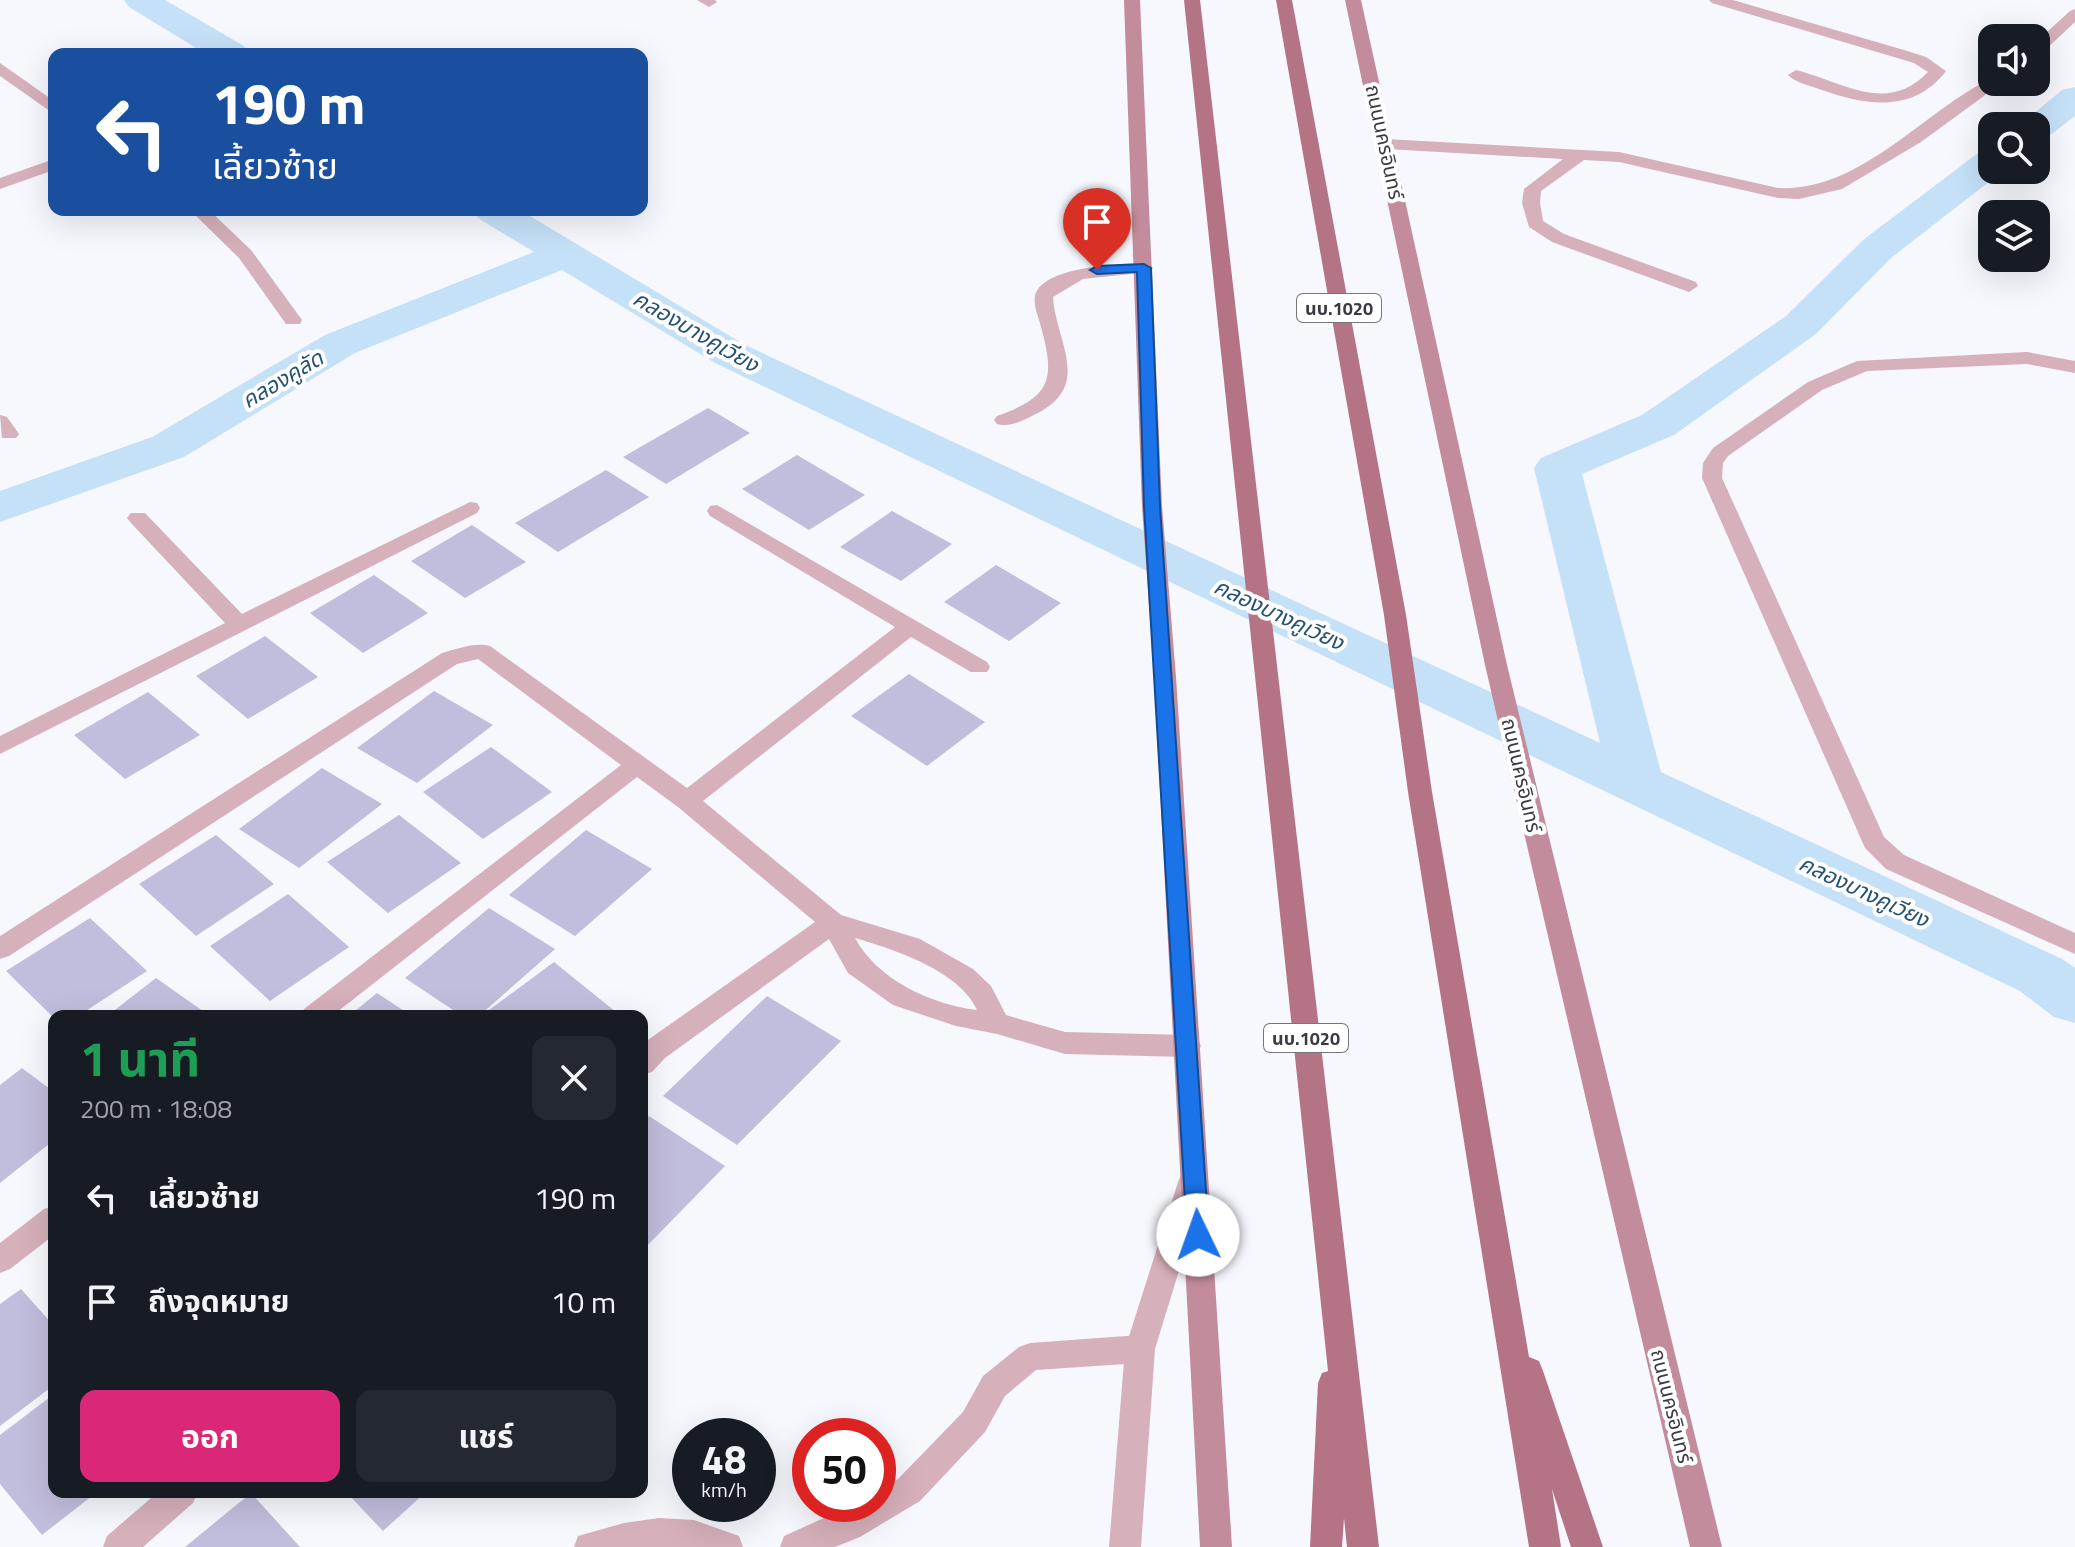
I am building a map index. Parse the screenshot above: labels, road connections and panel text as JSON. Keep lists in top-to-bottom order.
{
  "streets": {
    "main road": ["ถนนนครอินทร์", "นบ.1020"]
  },
  "water": ["คลองบางคูเวียง", "คลองคูลัด"],
  "page": {
    "turn": ["190 m", "เลี้ยวซ้าย"],
    "heading": ["1 นาที", "200 m · 18:08"],
    "list": [
      {
        "name": "เลี้ยวซ้าย",
        "value": "190 m"
      },
      {
        "name": "ถึงจุดหมาย",
        "value": "10 m"
      }
    ],
    "buttons": ["ออก", "แชร์"],
    "speed": "48 km/h",
    "limit": "50"
  }
}
